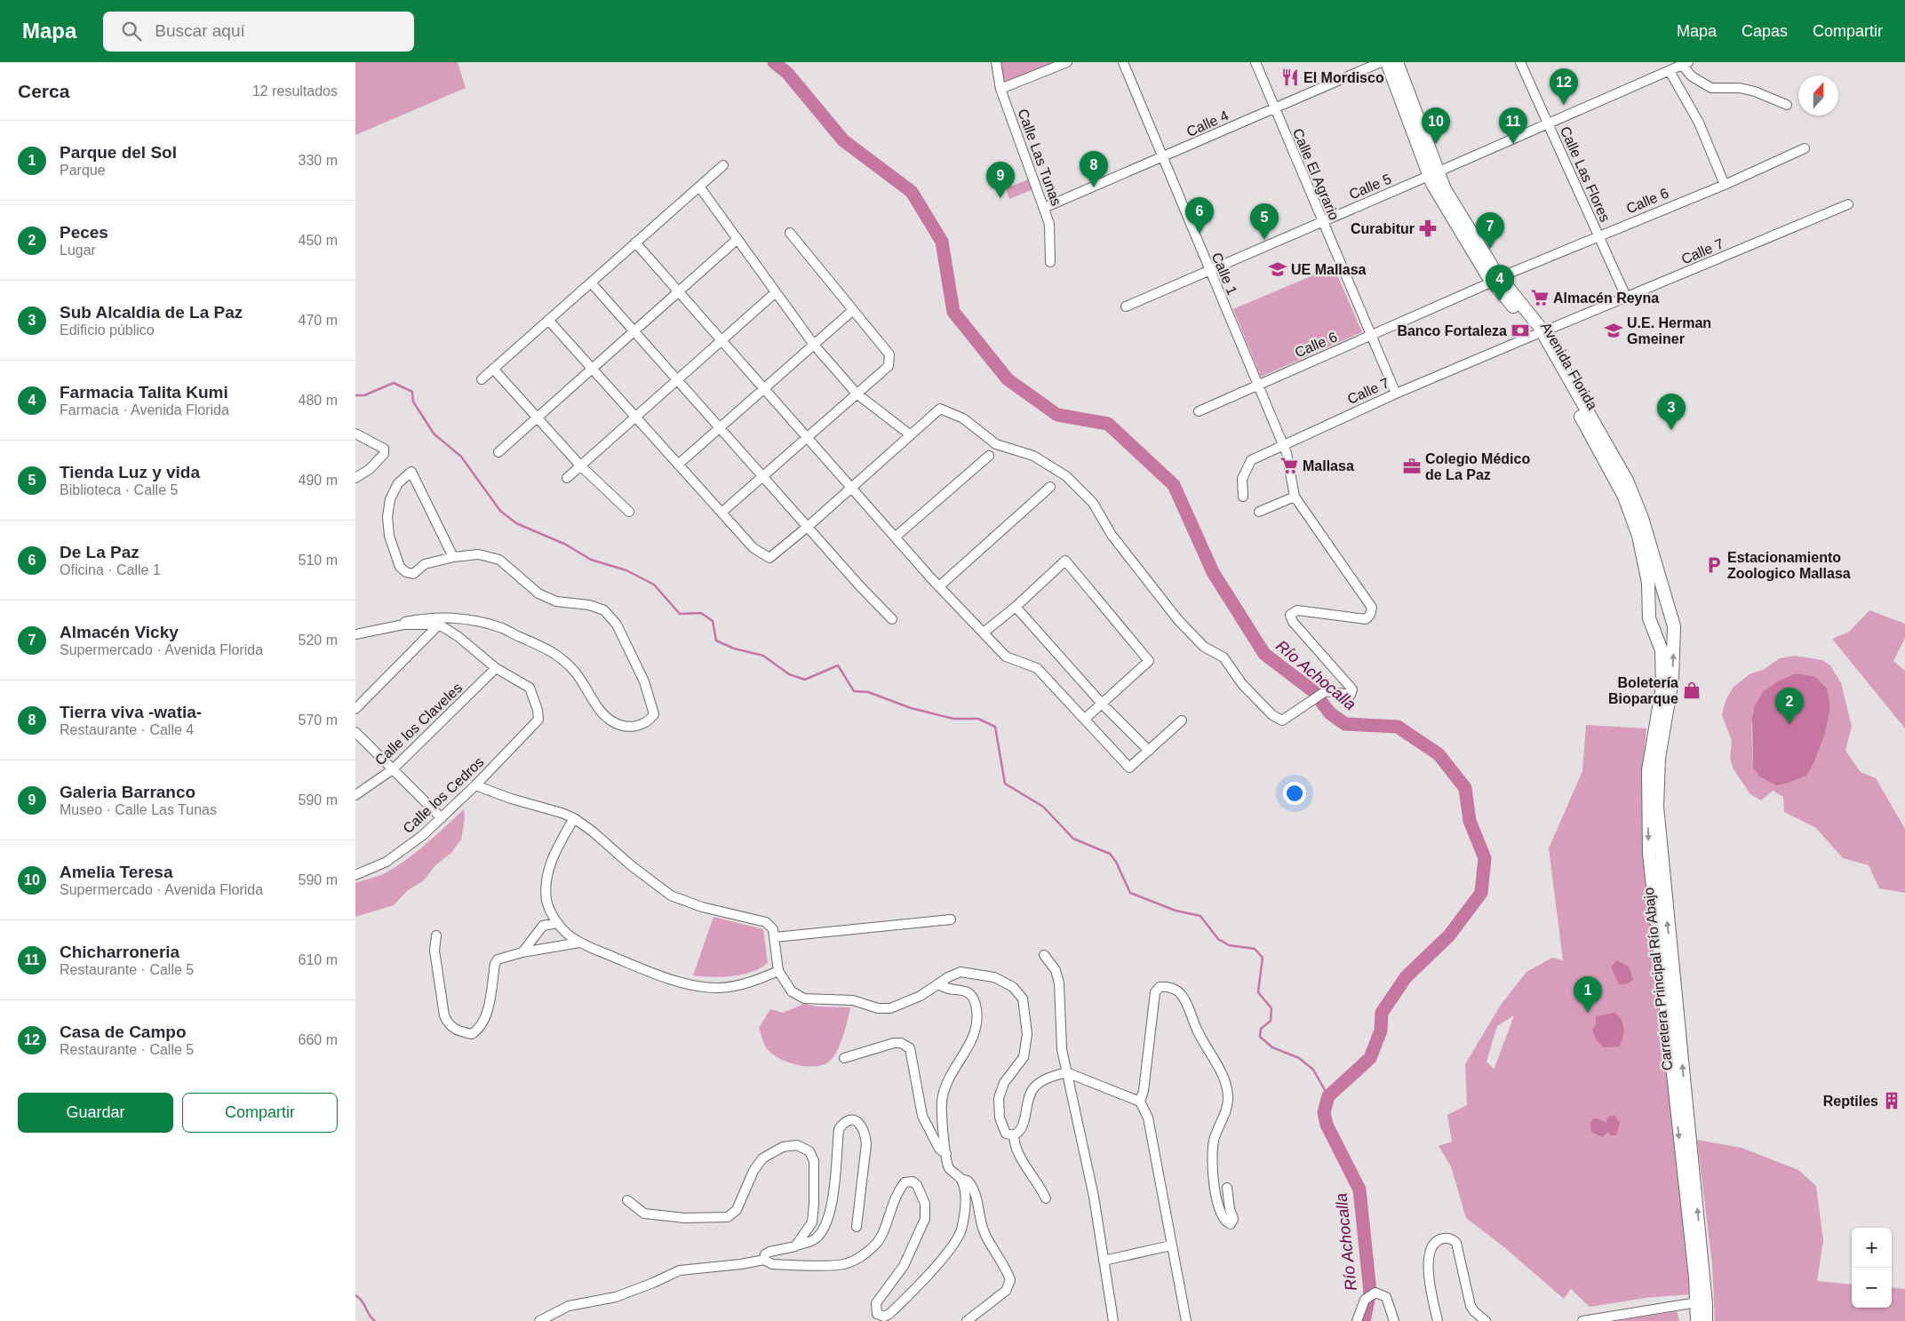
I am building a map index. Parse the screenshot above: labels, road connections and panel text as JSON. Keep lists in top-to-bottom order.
{
  "streets": {
    "main road": ["Avenida Florida", "Carretera Principal Río Abajo"],
    "street": [
      "Calle 4",
      "Calle Las Tunas",
      "Calle El Agrario",
      "Calle Las Flores",
      "Calle 5",
      "Calle 6",
      "Calle 7",
      "Calle 1",
      "Calle los Claveles",
      "Calle los Cedros"
    ]
  },
  "crossings": [
    ["Calle 4", "Calle Las Tunas"],
    ["Calle 4", "Calle El Agrario"],
    ["Calle 4", "Calle 1"],
    ["Calle El Agrario", "Calle 5"],
    ["Calle El Agrario", "Calle 6"],
    ["Calle El Agrario", "Calle 7"],
    ["Calle Las Flores", "Calle 5"],
    ["Calle Las Flores", "Calle 6"],
    ["Calle Las Flores", "Calle 7"],
    ["Calle 5", "Calle 1"],
    ["Calle 5", "Avenida Florida"],
    ["Calle 6", "Calle 1"],
    ["Calle 6", "Avenida Florida"],
    ["Calle 7", "Calle 1"],
    ["Calle 7", "Avenida Florida"],
    ["Avenida Florida", "Carretera Principal Río Abajo"],
    ["Calle los Claveles", "Calle los Cedros"]
  ],
  "water": ["Río Achocalla"],
  "places": {
    "restaurant": ["El Mordisco"],
    "pharmacy": ["Curabitur"],
    "school or university": ["UE Mallasa", "U.E. Herman Gmeiner"],
    "supermarket": ["Almacén Reyna", "Mallasa"],
    "bank": ["Banco Fortaleza"],
    "office": ["Colegio Médico de La Paz"],
    "parking": ["Estacionamiento Zoologico Mallasa"],
    "shop": ["Boletería Bioparque"],
    "building": ["Reptiles"]
  },
  "north": "top",
  "page": {
    "header": "Mapa",
    "search": "Buscar aquí",
    "nav": ["Mapa", "Capas", "Compartir"],
    "heading": ["Cerca", "12 resultados"],
    "pins": [
      "12",
      "10",
      "11",
      "8",
      "9",
      "6",
      "5",
      "7",
      "4",
      "3",
      "2",
      "1"
    ],
    "list": [
      {
        "mark": "1",
        "name": "Parque del Sol",
        "note": "Parque",
        "value": "330 m"
      },
      {
        "mark": "2",
        "name": "Peces",
        "note": "Lugar",
        "value": "450 m"
      },
      {
        "mark": "3",
        "name": "Sub Alcaldia de La Paz",
        "note": "Edificio público",
        "value": "470 m"
      },
      {
        "mark": "4",
        "name": "Farmacia Talita Kumi",
        "note": "Farmacia · Avenida Florida",
        "value": "480 m"
      },
      {
        "mark": "5",
        "name": "Tienda Luz y vida",
        "note": "Biblioteca · Calle 5",
        "value": "490 m"
      },
      {
        "mark": "6",
        "name": "De La Paz",
        "note": "Oficina · Calle 1",
        "value": "510 m"
      },
      {
        "mark": "7",
        "name": "Almacén Vicky",
        "note": "Supermercado · Avenida Florida",
        "value": "520 m"
      },
      {
        "mark": "8",
        "name": "Tierra viva -watia-",
        "note": "Restaurante · Calle 4",
        "value": "570 m"
      },
      {
        "mark": "9",
        "name": "Galeria Barranco",
        "note": "Museo · Calle Las Tunas",
        "value": "590 m"
      },
      {
        "mark": "10",
        "name": "Amelia Teresa",
        "note": "Supermercado · Avenida Florida",
        "value": "590 m"
      },
      {
        "mark": "11",
        "name": "Chicharroneria",
        "note": "Restaurante · Calle 5",
        "value": "610 m"
      },
      {
        "mark": "12",
        "name": "Casa de Campo",
        "note": "Restaurante · Calle 5",
        "value": "660 m"
      }
    ],
    "buttons": ["Guardar", "Compartir"],
    "map_buttons": ["+", "−"]
  }
}
